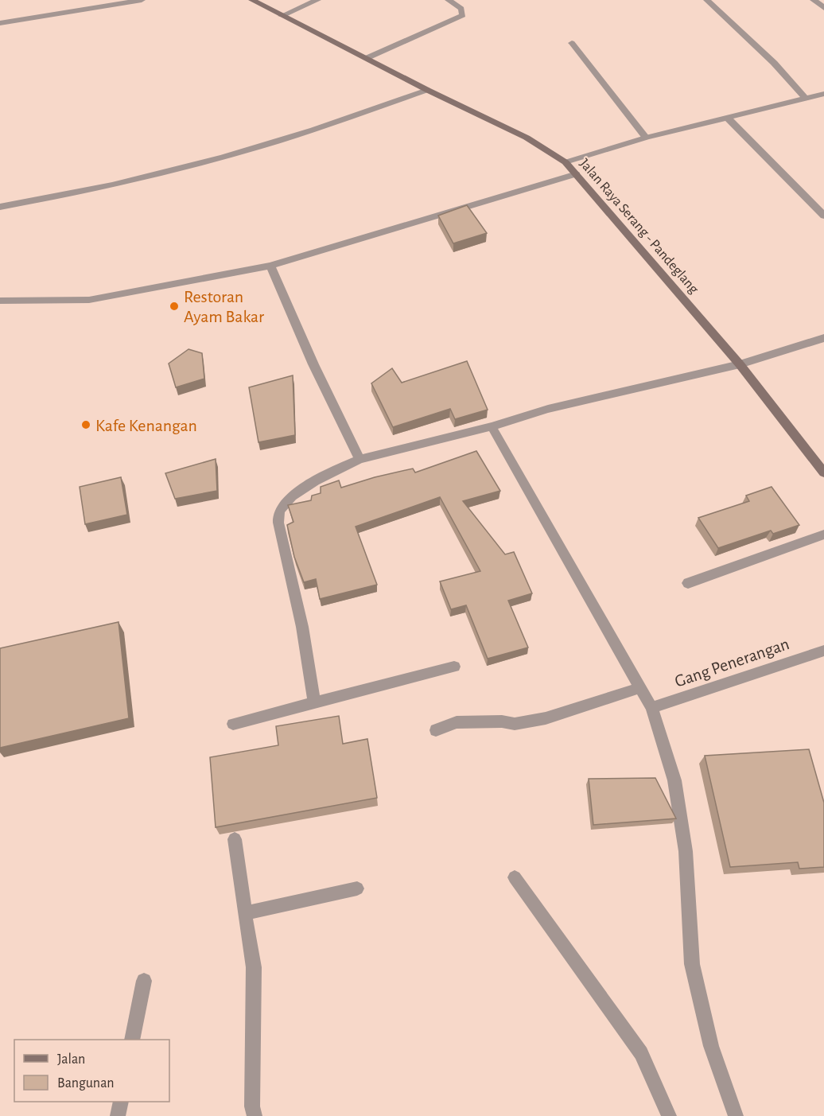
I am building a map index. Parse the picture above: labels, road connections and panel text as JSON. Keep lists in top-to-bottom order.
{
  "streets": {
    "main road": ["Jalan Raya Serang - Pandeglang"],
    "street": ["Gang Penerangan"]
  },
  "places": ["Restoran Ayam Bakar", "Kafe Kenangan"],
  "legend": ["Jalan", "Bangunan"]
}
